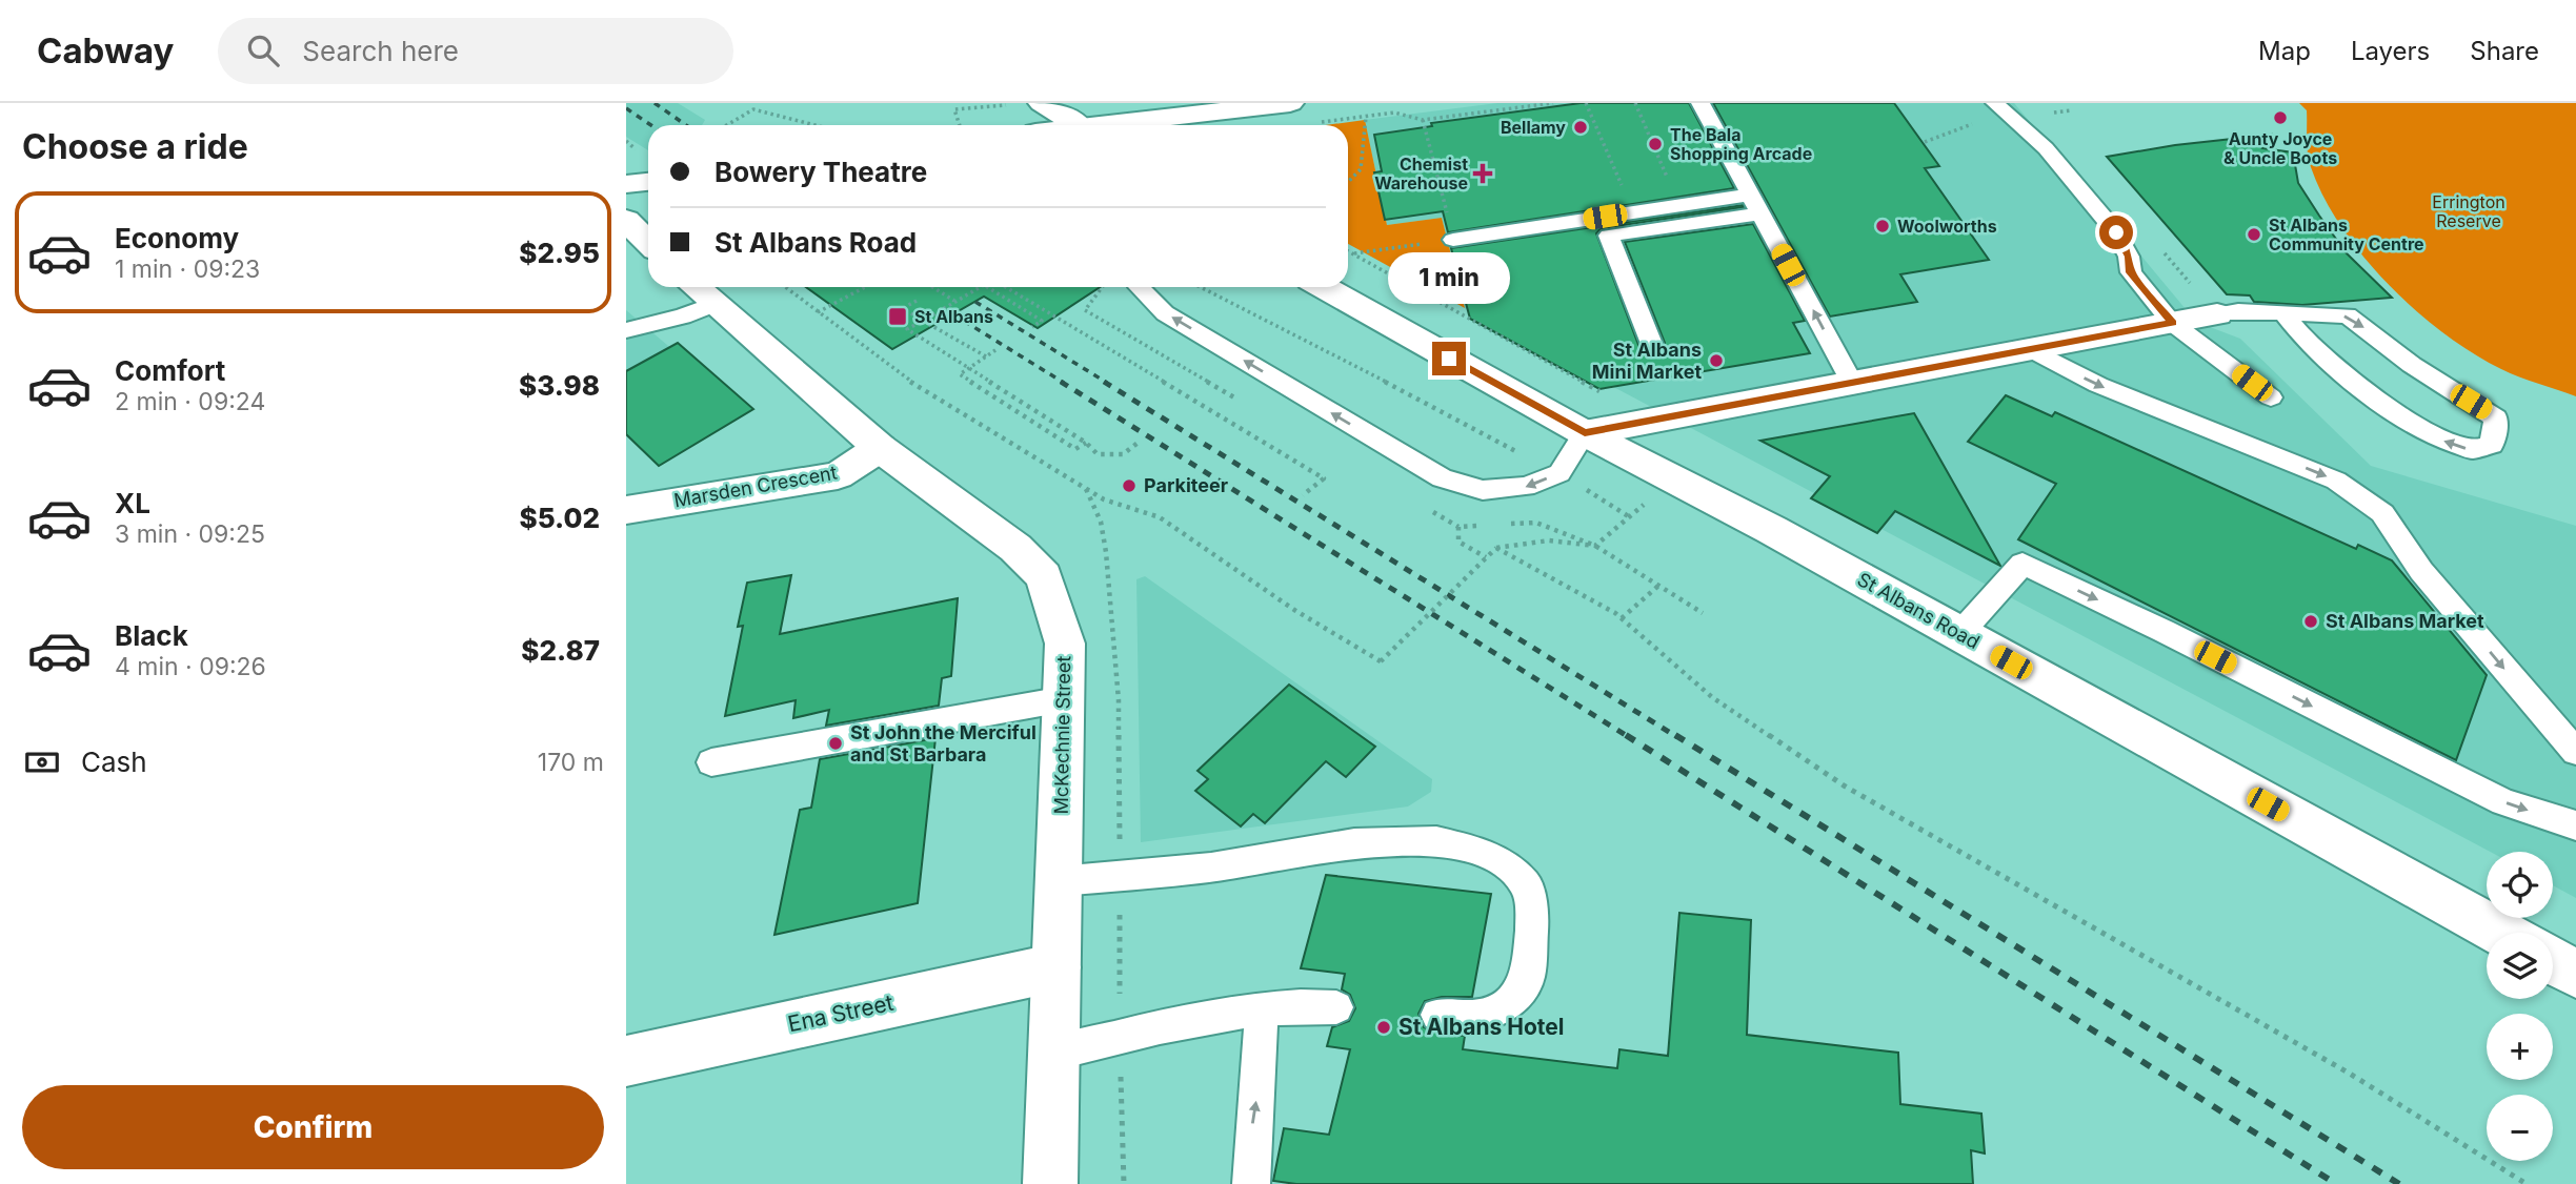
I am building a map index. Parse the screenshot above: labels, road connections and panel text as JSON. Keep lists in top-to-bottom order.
{
  "streets": {
    "street": [
      "Marsden Crescent",
      "St Albans Road",
      "McKechnie Street",
      "Ena Street"
    ]
  },
  "crossings": [
    ["Marsden Crescent", "McKechnie Street"],
    ["McKechnie Street", "Ena Street"]
  ],
  "parks": ["Errington Reserve"],
  "places": {
    "other": [
      "Aunty Joyce & Uncle Boots",
      "Bellamy",
      "The Bala Shopping Arcade",
      "Woolworths",
      "St Albans Community Centre",
      "St Albans Mini Market",
      "Parkiteer",
      "St Albans Market",
      "St John the Merciful and St Barbara",
      "St Albans Hotel"
    ],
    "health": ["Chemist Warehouse"],
    "transit": ["St Albans"]
  },
  "page": {
    "header": "Cabway",
    "search": "Search here",
    "nav": ["Map", "Layers", "Share"],
    "heading": "Choose a ride",
    "banner": ["Bowery Theatre", "St Albans Road"],
    "list": [
      {
        "name": "Economy",
        "note": "1 min · 09:23",
        "value": "$2.95"
      },
      {
        "name": "Comfort",
        "note": "2 min · 09:24",
        "value": "$3.98"
      },
      {
        "name": "XL",
        "note": "3 min · 09:25",
        "value": "$5.02"
      },
      {
        "name": "Black",
        "note": "4 min · 09:26",
        "value": "$2.87"
      }
    ],
    "bubble": "1 min",
    "pay": ["Cash", "170 m"],
    "map_buttons": ["+", "−"],
    "buttons": "Confirm"
  }
}
